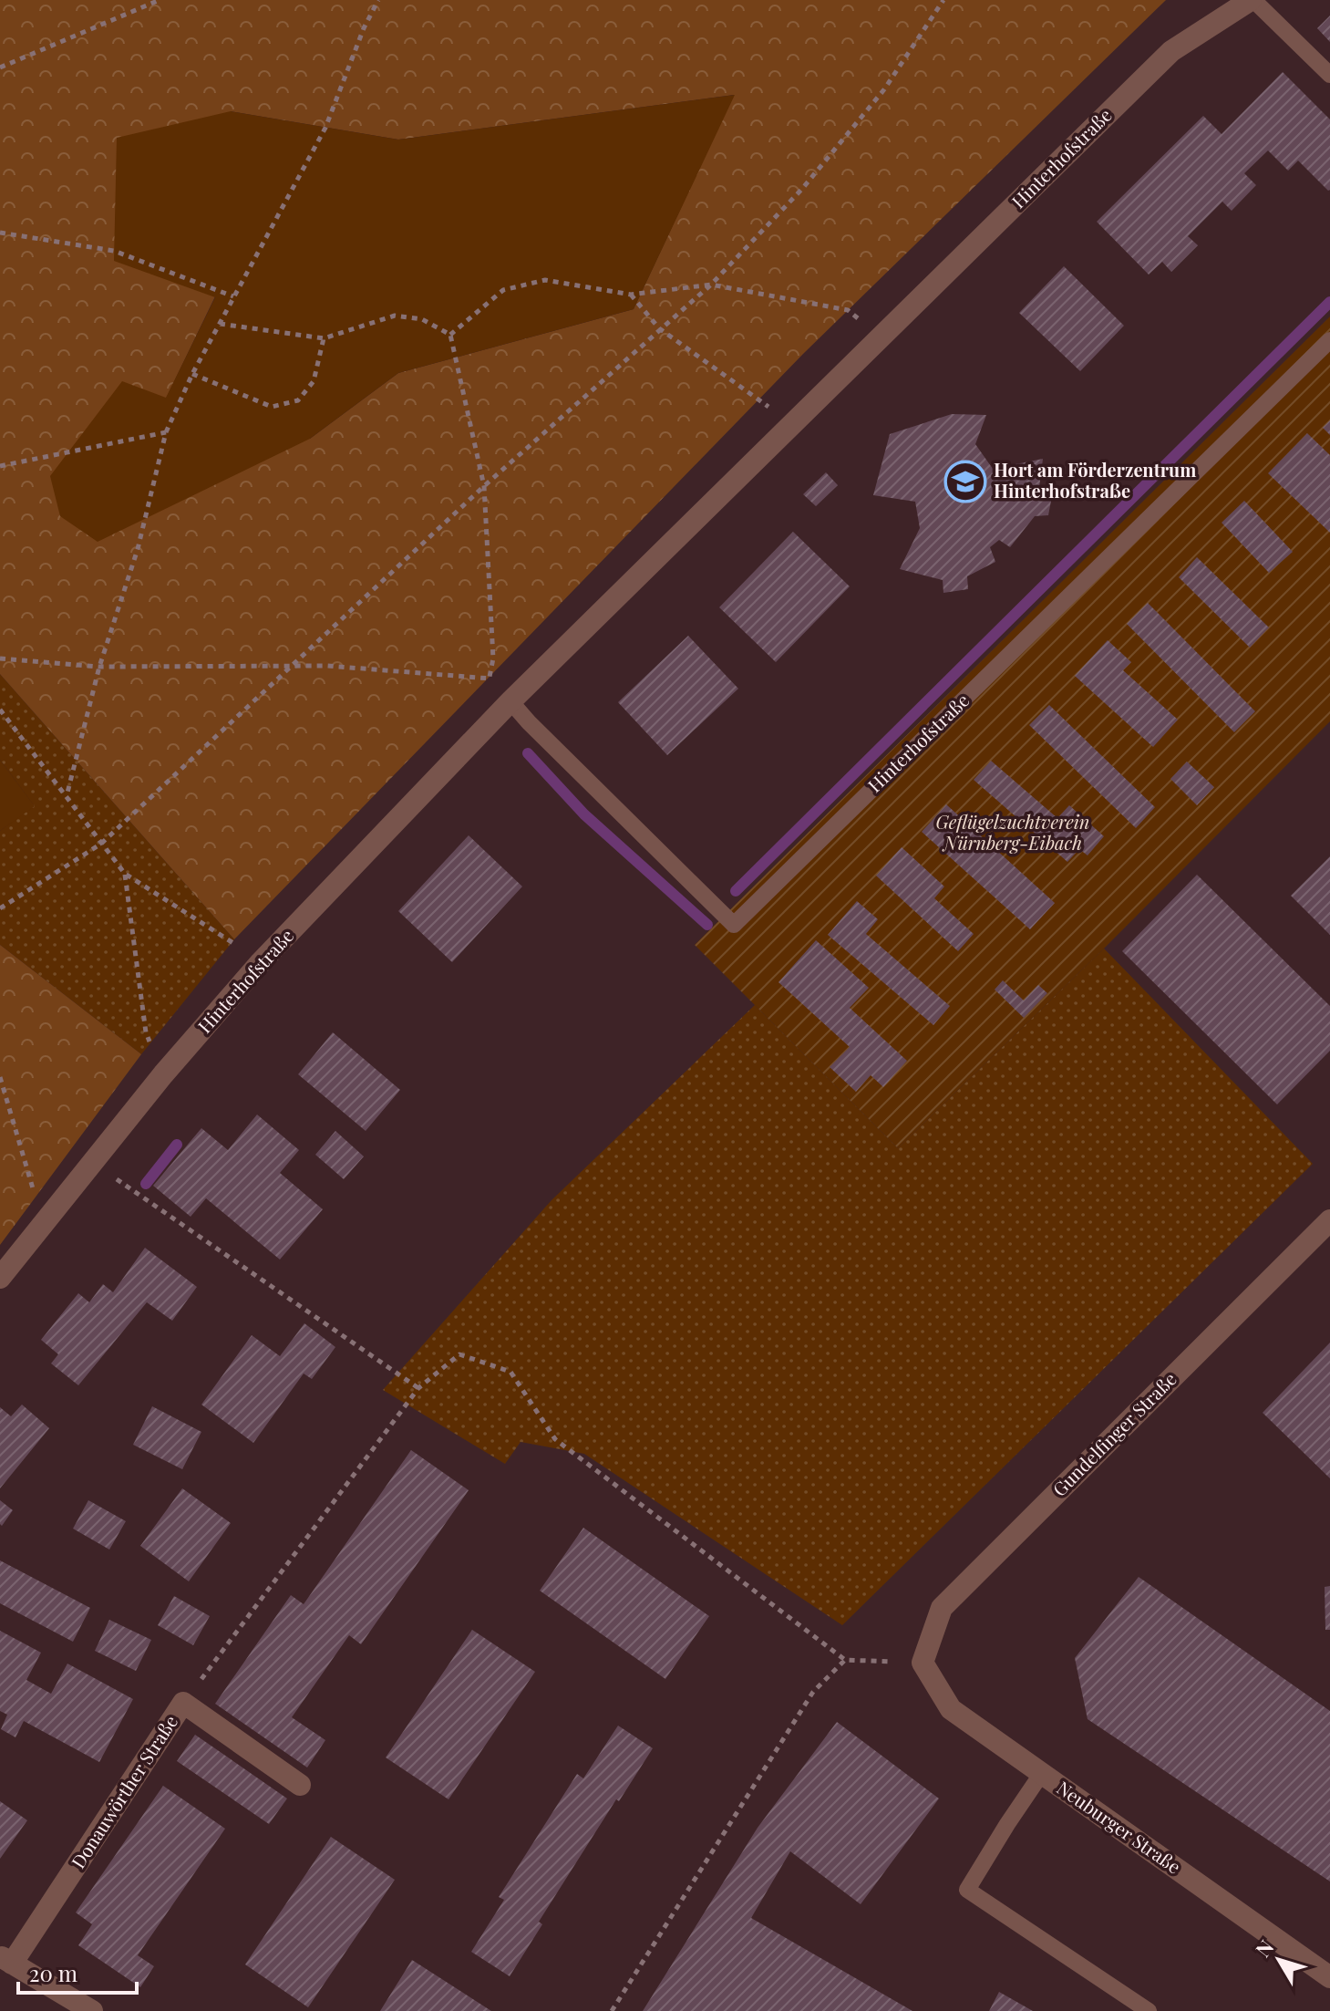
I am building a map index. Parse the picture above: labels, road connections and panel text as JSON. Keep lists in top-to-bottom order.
{
  "streets": {
    "street": [
      "Hinterhofstraße",
      "Gundelfinger Straße",
      "Donauwörther Straße",
      "Neuburger Straße"
    ]
  },
  "crossings": [
    ["Gundelfinger Straße", "Neuburger Straße"]
  ],
  "parks": ["Geflügelzuchtverein Nürnberg-Eibach"],
  "places": {
    "school or university": ["Hort am Förderzentrum Hinterhofstraße"]
  },
  "scale_bar": "20 m",
  "north": "top left"
}
